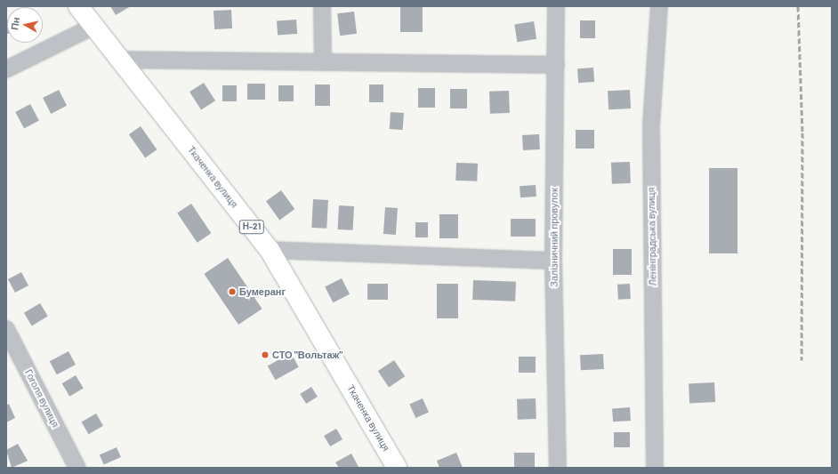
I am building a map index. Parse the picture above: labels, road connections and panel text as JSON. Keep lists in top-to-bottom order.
{
  "streets": {
    "main road": ["Ткаченка вулиця", "Н-21"],
    "street": ["Ленінградська вулиця", "Залізничний провулок", "Гоголя вулиця"]
  },
  "places": ["Бумеранг", "СТО \"Вольтаж\""],
  "north": "left"
}
